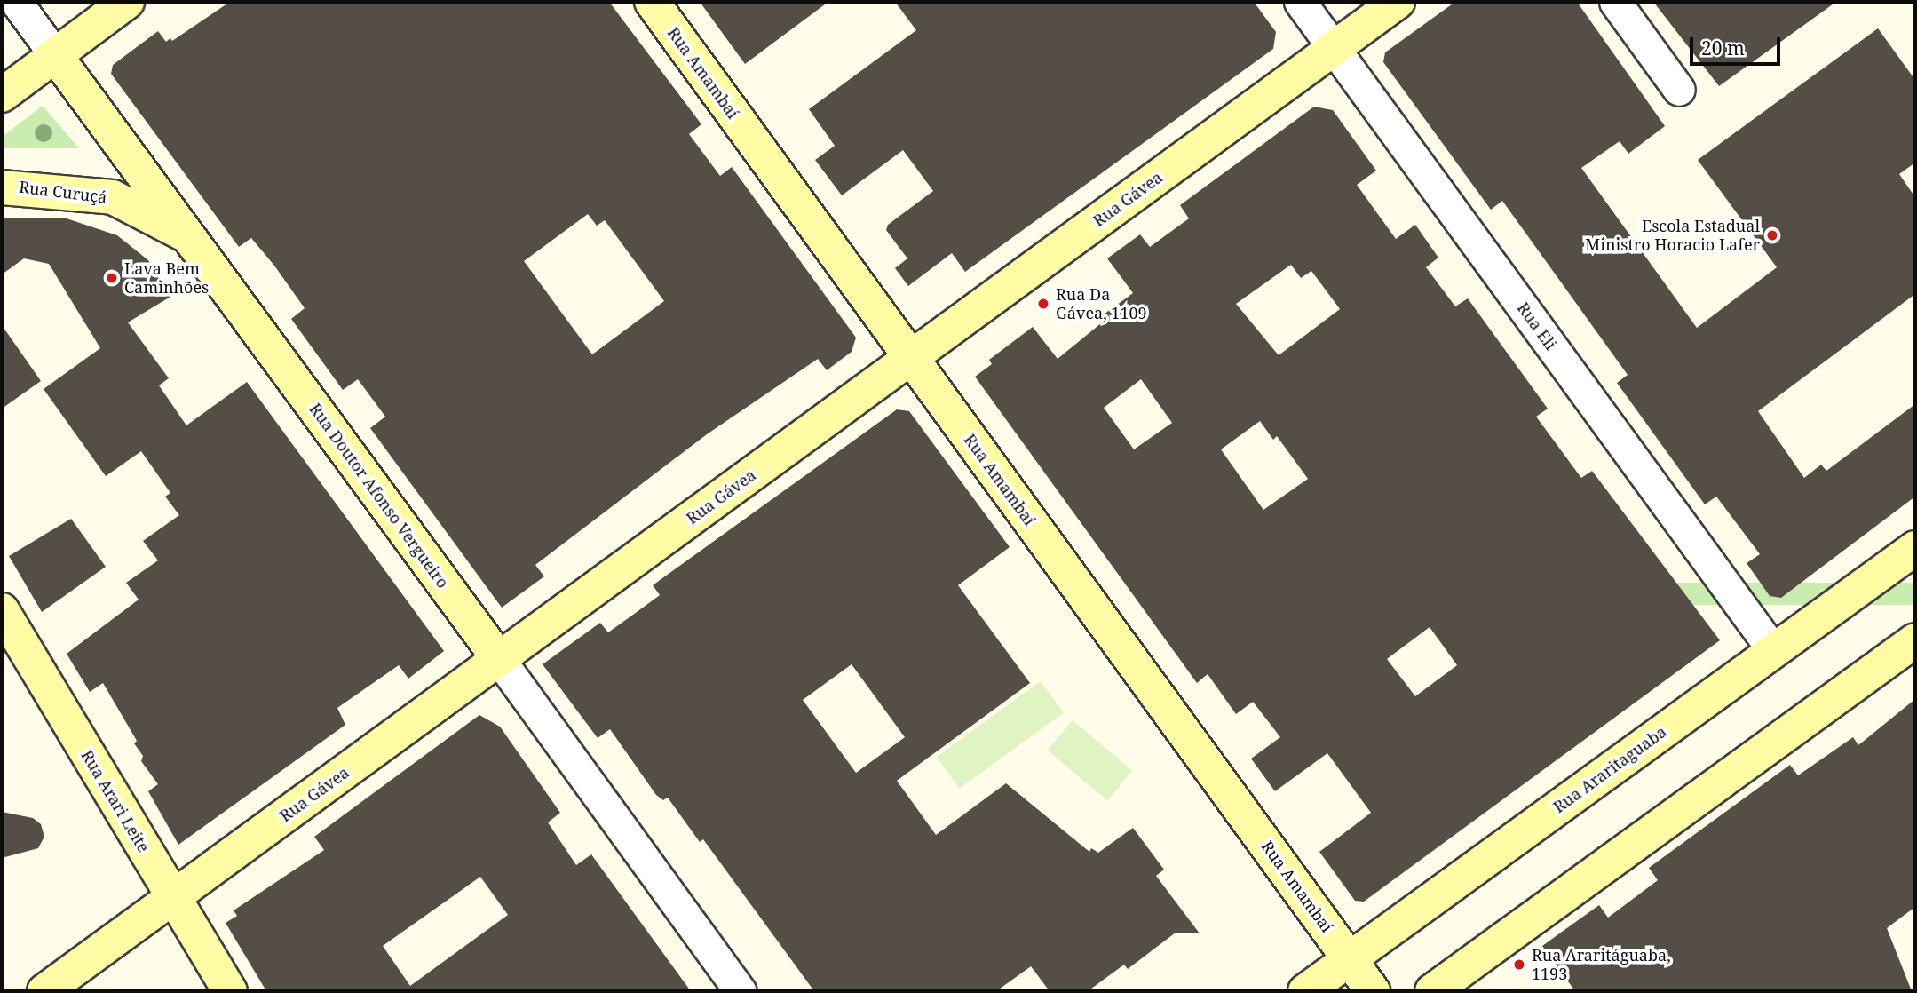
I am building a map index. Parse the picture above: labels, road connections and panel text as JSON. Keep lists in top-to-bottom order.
{
  "streets": {
    "main road": [
      "Rua Amambaí",
      "Rua Curuçá",
      "Rua Gávea",
      "Rua Doutor Afonso Vergueiro",
      "Rua Araritaguaba",
      "Rua Arari Leite"
    ],
    "street": ["Rua Eli"]
  },
  "crossings": [
    ["Rua Amambaí", "Rua Gávea"],
    ["Rua Amambaí", "Rua Araritaguaba"],
    ["Rua Curuçá", "Rua Doutor Afonso Vergueiro"],
    ["Rua Gávea", "Rua Eli"],
    ["Rua Gávea", "Rua Doutor Afonso Vergueiro"],
    ["Rua Gávea", "Rua Arari Leite"],
    ["Rua Eli", "Rua Araritaguaba"]
  ],
  "places": [
    "Escola Estadual Ministro Horacio Lafer",
    "Lava Bem Caminhões",
    "Rua Da Gávea, 1109",
    "Rua Araritáguaba, 1193"
  ],
  "scale_bar": "20 m"
}
